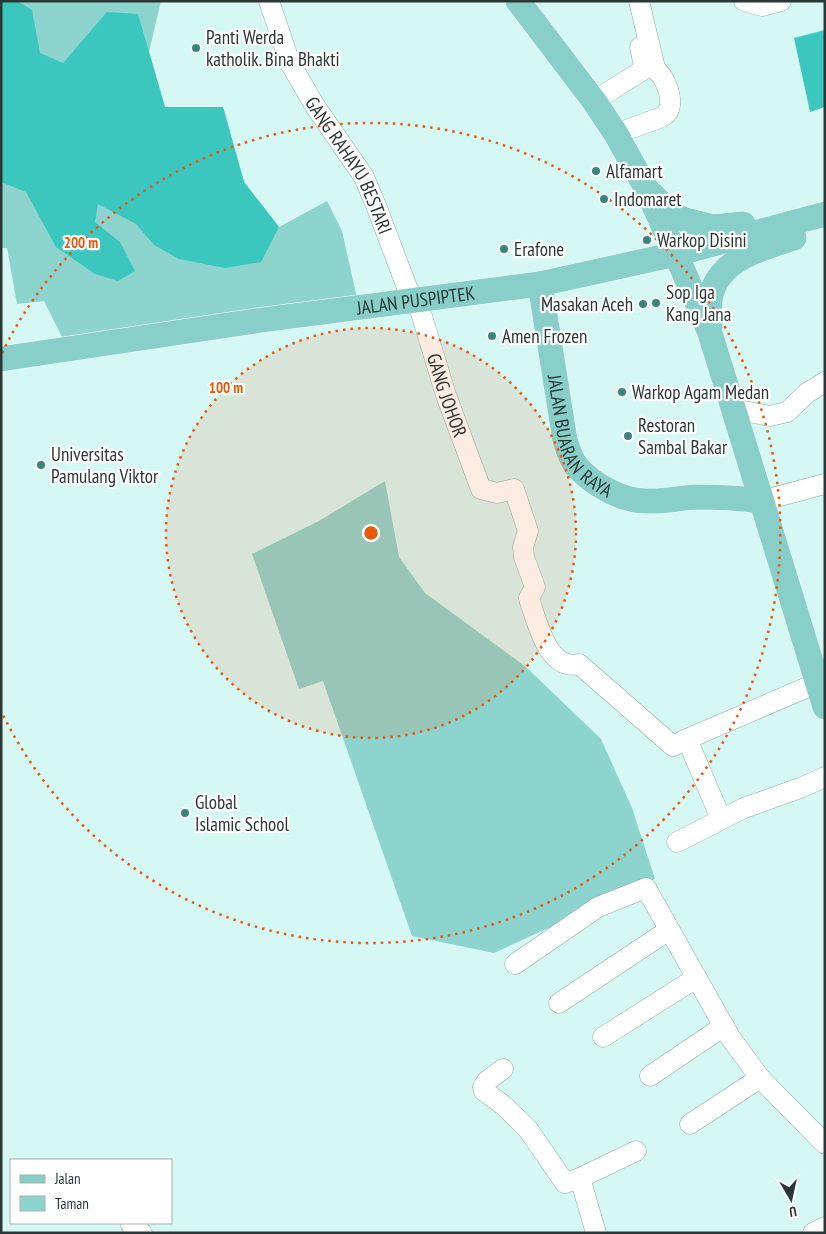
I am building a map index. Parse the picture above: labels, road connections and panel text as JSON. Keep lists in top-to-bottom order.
{
  "streets": {
    "main road": ["JALAN PUSPIPTEK", "JALAN BUARAN RAYA"],
    "street": ["GANG RAHAYU BESTARI", "GANG JOHOR"]
  },
  "crossings": [
    ["GANG RAHAYU BESTARI", "JALAN PUSPIPTEK"],
    ["GANG RAHAYU BESTARI", "GANG JOHOR"],
    ["JALAN PUSPIPTEK", "GANG JOHOR"],
    ["JALAN PUSPIPTEK", "JALAN BUARAN RAYA"]
  ],
  "places": [
    "Panti Werda katholik. Bina Bhakti",
    "Alfamart",
    "Indomaret",
    "Warkop Disini",
    "Erafone",
    "Sop Iga Kang Jana",
    "Masakan Aceh",
    "Amen Frozen",
    "Warkop Agam Medan",
    "Restoran Sambal Bakar",
    "Universitas Pamulang Viktor",
    "Global Islamic School"
  ],
  "legend": ["Jalan", "Taman"],
  "north": "bottom",
  "rings": ["200 m", "100 m"]
}
